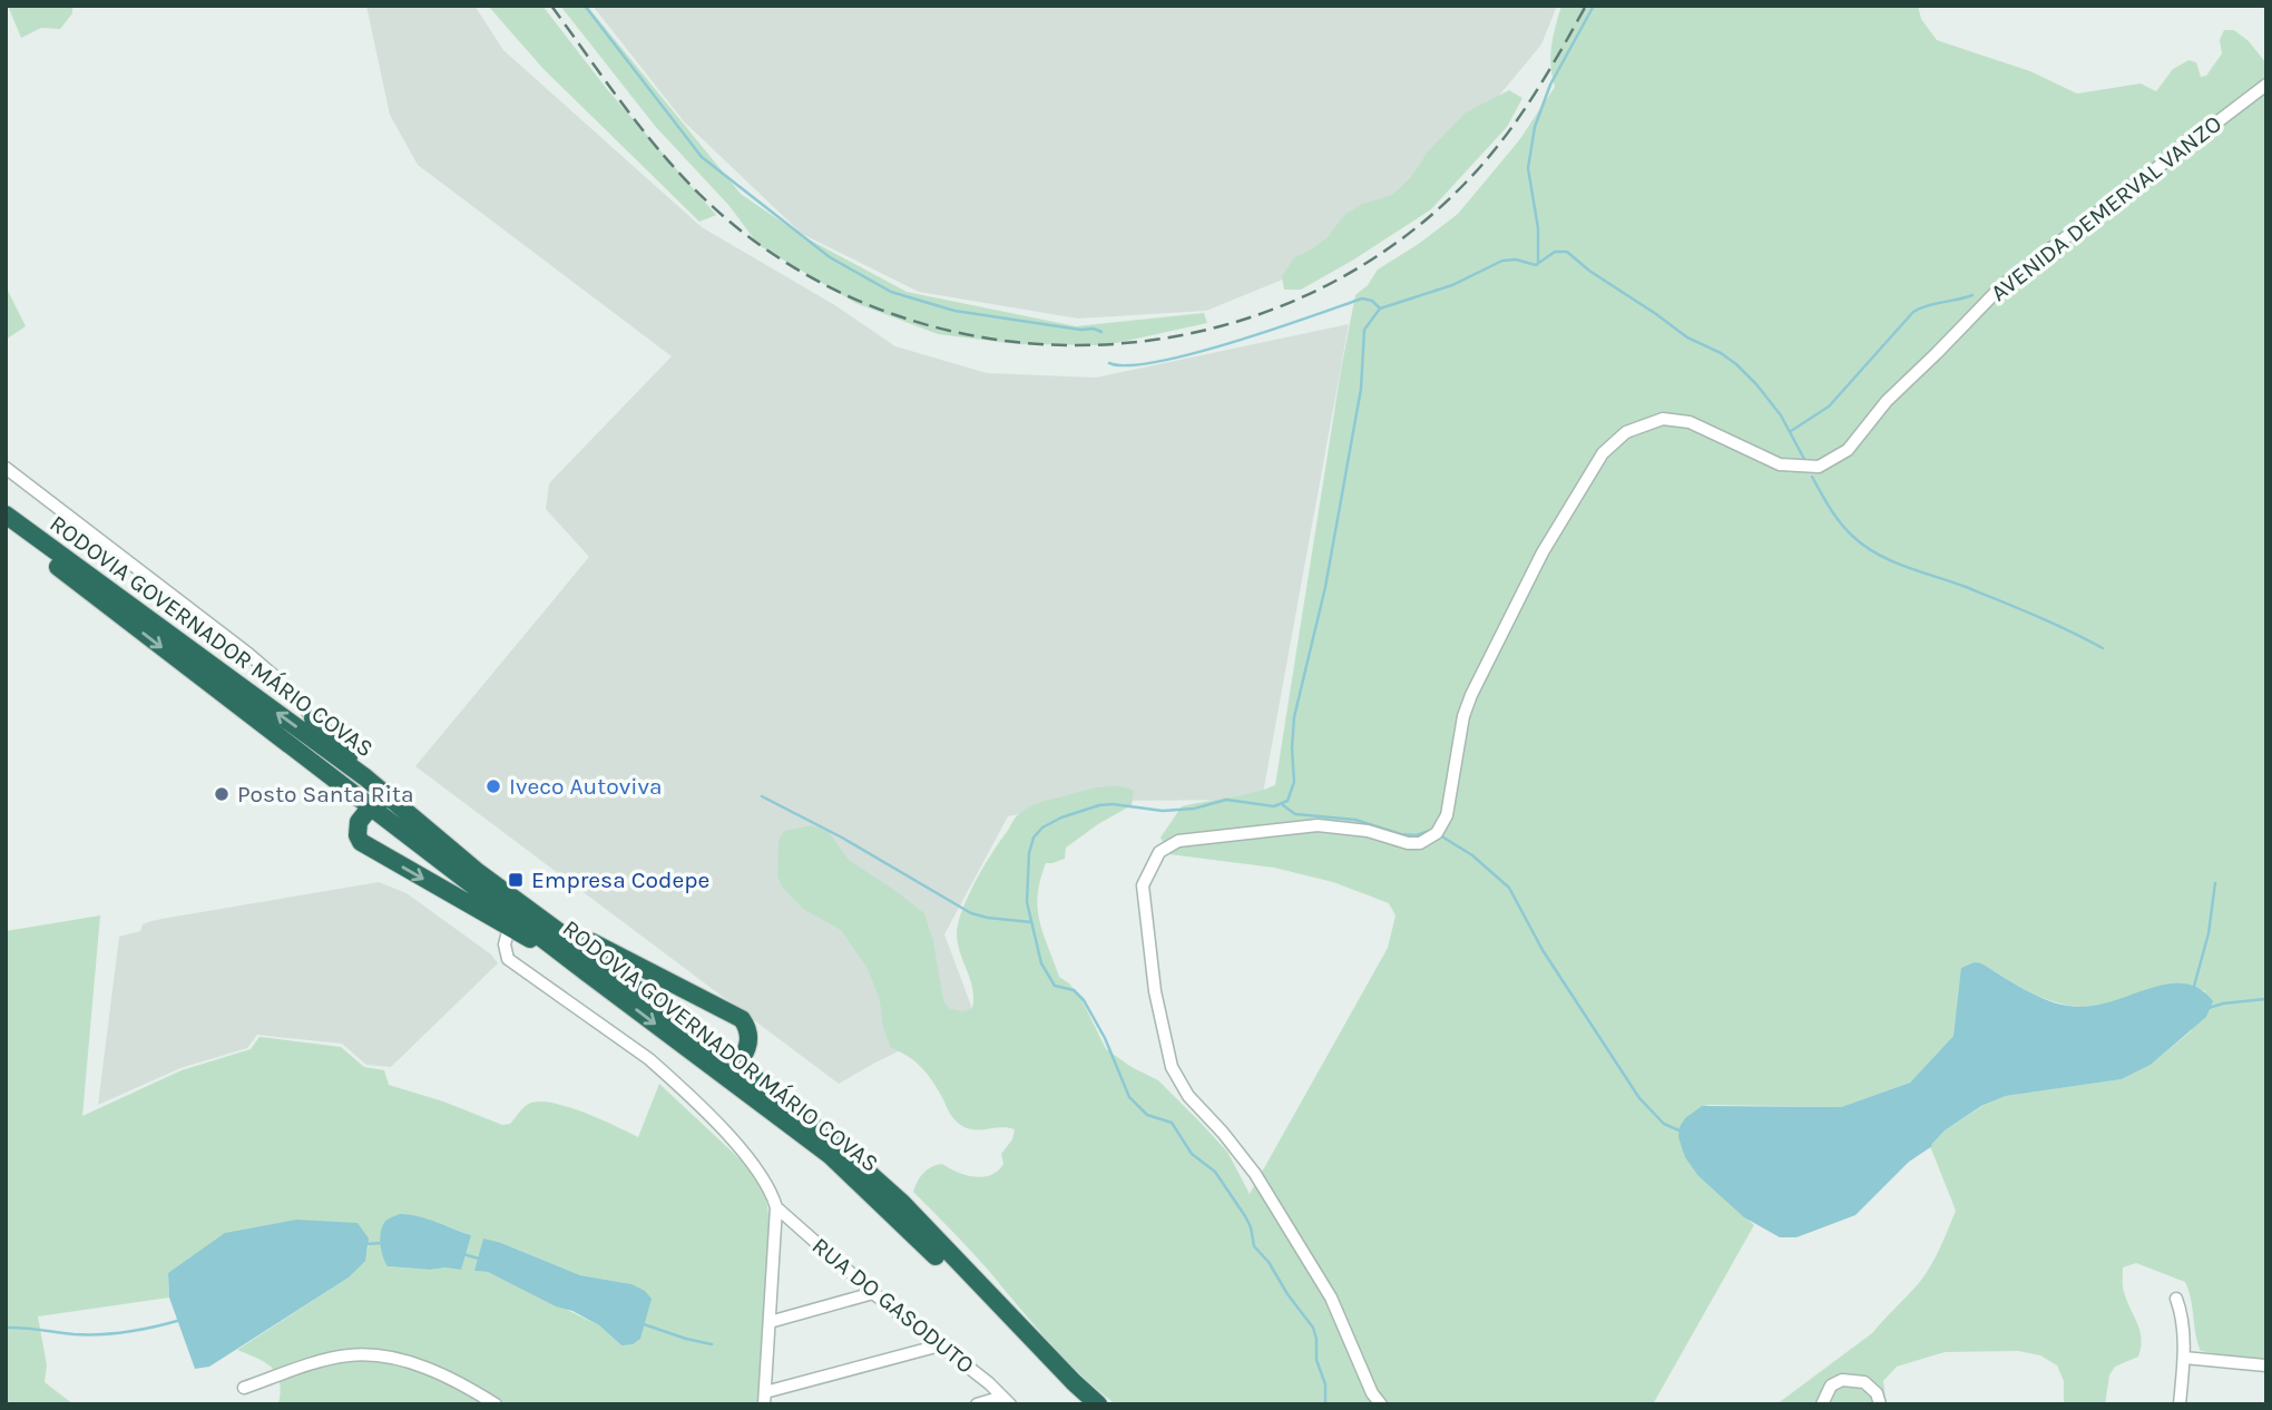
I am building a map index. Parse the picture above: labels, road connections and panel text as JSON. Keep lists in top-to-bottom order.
{
  "streets": {
    "highway": ["RODOVIA GOVERNADOR MÁRIO COVAS"],
    "street": ["AVENIDA DEMERVAL VANZO", "RUA DO GASODUTO"]
  },
  "places": {
    "other": ["Iveco Autoviva", "Posto Santa Rita"],
    "transit": ["Empresa Codepe"]
  }
}
